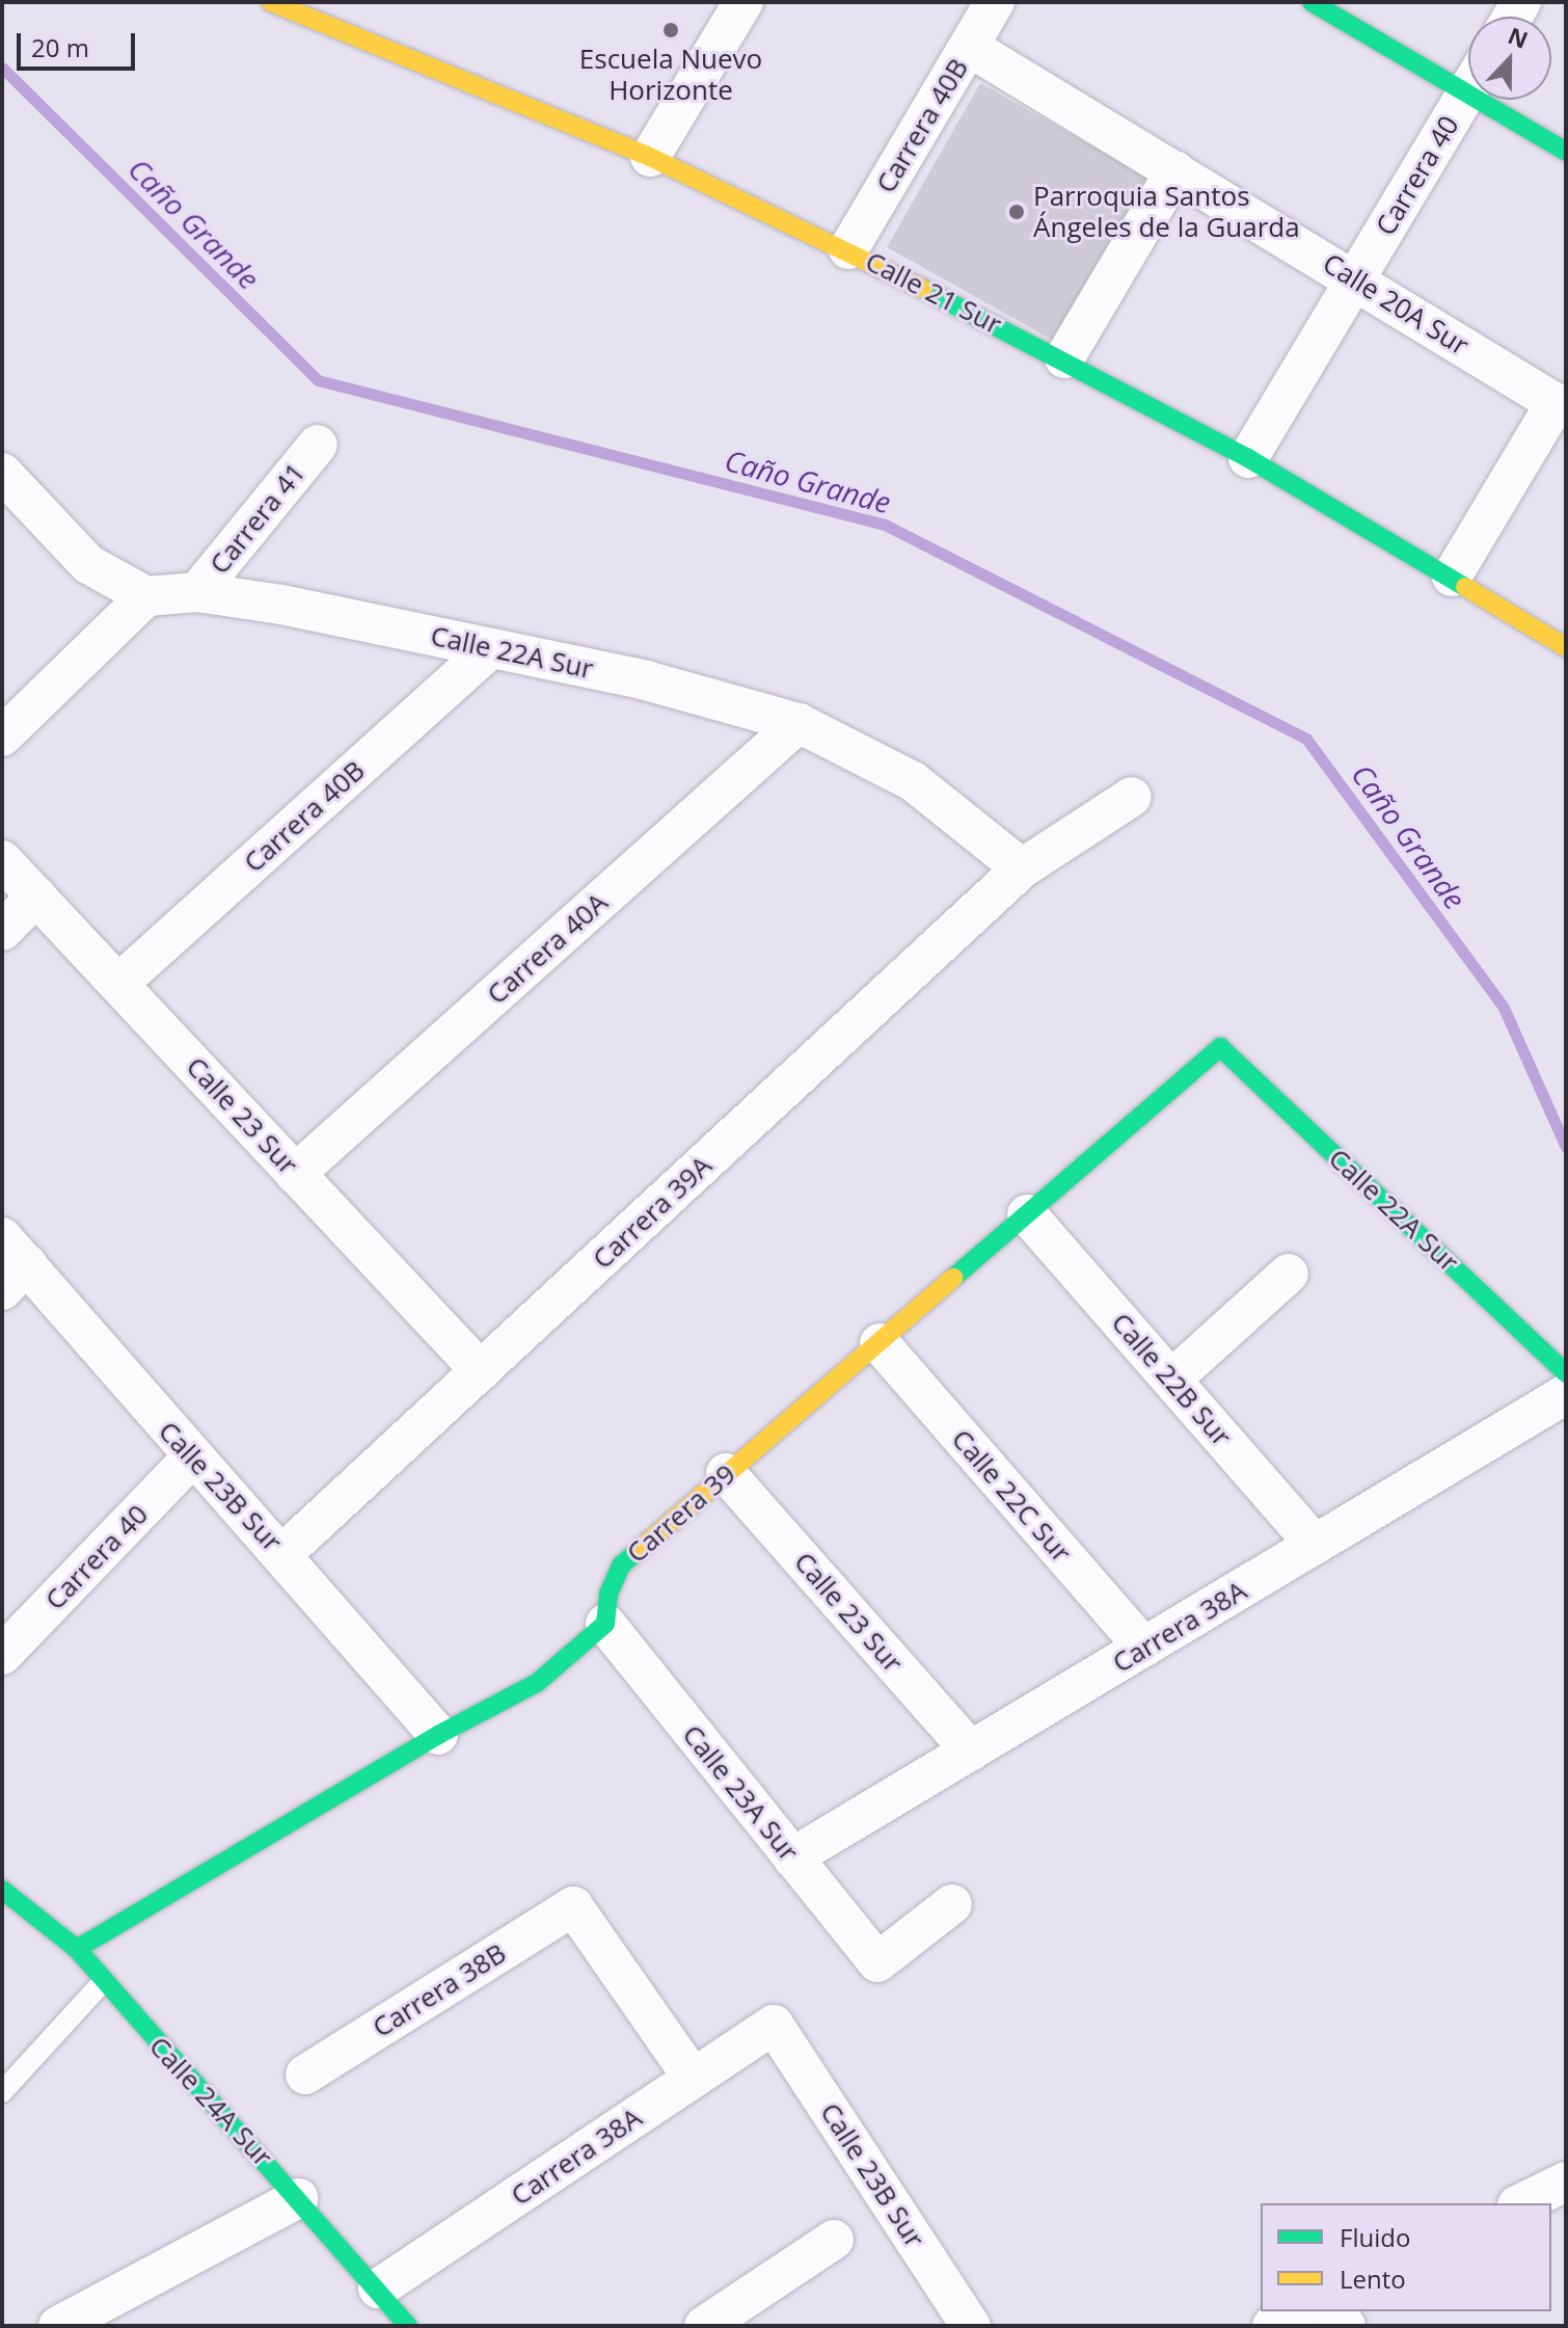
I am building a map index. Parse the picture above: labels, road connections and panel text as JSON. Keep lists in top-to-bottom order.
{
  "streets": {
    "street": [
      "Carrera 40B",
      "Carrera 40",
      "Calle 21 Sur",
      "Calle 20A Sur",
      "Carrera 41",
      "Calle 22A Sur",
      "Carrera 40A",
      "Calle 23 Sur",
      "Carrera 39A",
      "Calle 22B Sur",
      "Calle 23B Sur",
      "Calle 22C Sur",
      "Carrera 39",
      "Carrera 38A",
      "Calle 23A Sur",
      "Carrera 38B",
      "Calle 24A Sur"
    ]
  },
  "crossings": [
    ["Carrera 40B", "Calle 21 Sur"],
    ["Carrera 40B", "Calle 20A Sur"],
    ["Carrera 40B", "Calle 22A Sur"],
    ["Carrera 40B", "Calle 23 Sur"],
    ["Carrera 40", "Calle 21 Sur"],
    ["Carrera 40", "Calle 20A Sur"],
    ["Carrera 40", "Calle 23B Sur"],
    ["Carrera 41", "Calle 22A Sur"],
    ["Calle 22A Sur", "Carrera 40A"],
    ["Calle 22A Sur", "Carrera 39A"],
    ["Calle 22A Sur", "Carrera 39"],
    ["Carrera 40A", "Calle 23 Sur"],
    ["Calle 23 Sur", "Carrera 39A"],
    ["Calle 23 Sur", "Carrera 39"],
    ["Calle 23 Sur", "Carrera 38A"],
    ["Carrera 39A", "Calle 23B Sur"],
    ["Calle 22B Sur", "Carrera 39"],
    ["Calle 22B Sur", "Carrera 38A"],
    ["Calle 23B Sur", "Carrera 38A"],
    ["Calle 22C Sur", "Carrera 39"],
    ["Calle 22C Sur", "Carrera 38A"],
    ["Carrera 39", "Calle 23A Sur"],
    ["Carrera 38A", "Calle 23A Sur"],
    ["Carrera 38A", "Carrera 38B"],
    ["Carrera 38A", "Calle 24A Sur"]
  ],
  "water": ["Caño Grande"],
  "places": ["Escuela Nuevo Horizonte", "Parroquia Santos Ángeles de la Guarda"],
  "legend": ["Fluido", "Lento"],
  "scale_bar": "20 m",
  "north": "top"
}
